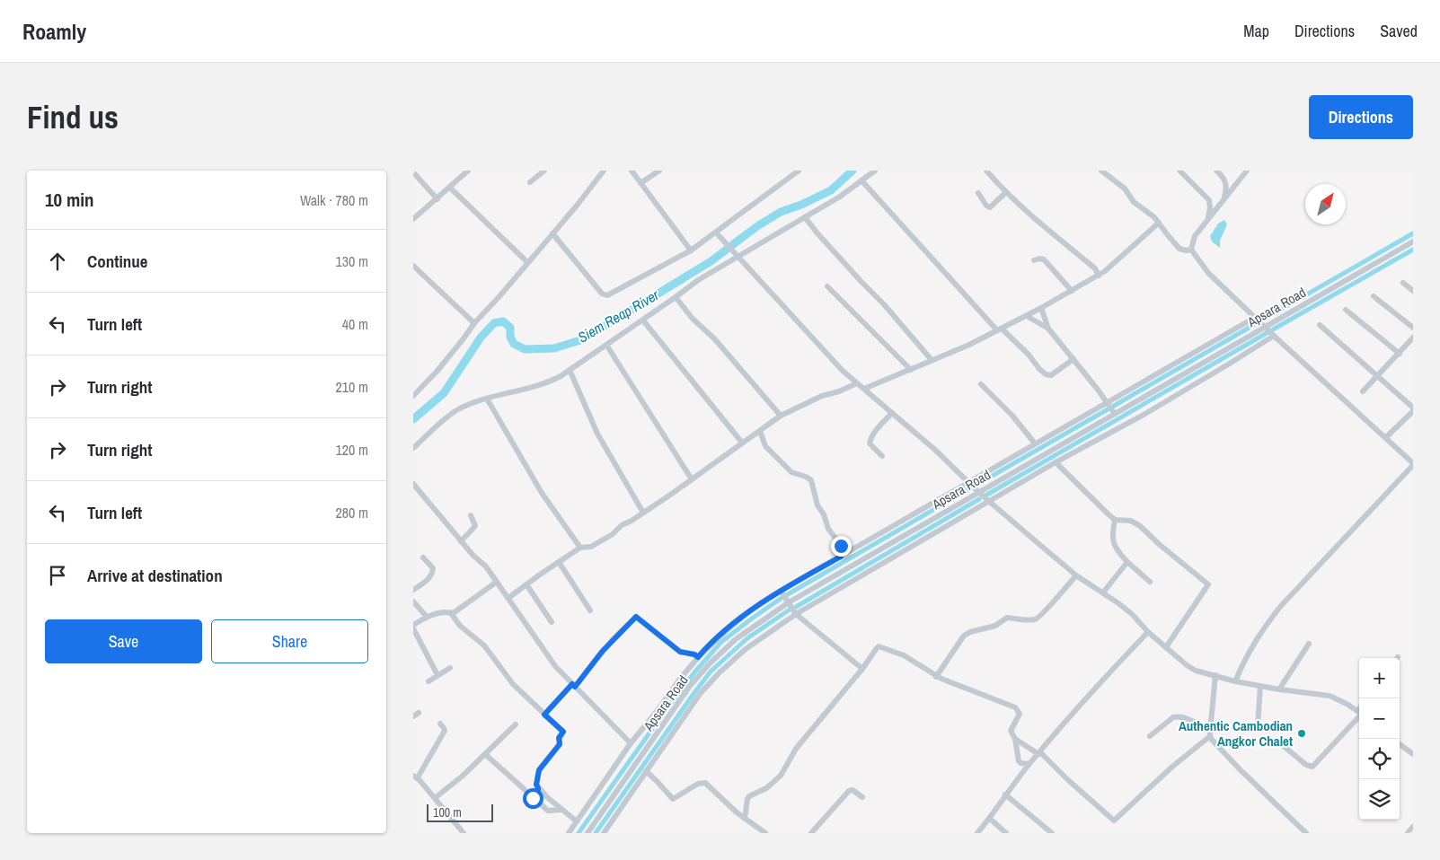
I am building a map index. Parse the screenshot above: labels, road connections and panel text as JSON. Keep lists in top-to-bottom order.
{
  "streets": {
    "street": ["Apsara Road"]
  },
  "water": ["Siem Reap River"],
  "places": ["Authentic Cambodian Angkor Chalet"],
  "scale_bar": "100 m",
  "north": "top right",
  "page": {
    "header": "Roamly",
    "nav": ["Map", "Directions", "Saved"],
    "buttons": [
      "Directions",
      ["Save", "Share"]
    ],
    "title": "Find us",
    "heading": ["10 min", "Walk · 780 m"],
    "list": [
      ["Continue", "130 m"],
      ["Turn left", "40 m"],
      ["Turn right", "210 m"],
      ["Turn right", "120 m"],
      ["Turn left", "280 m"],
      "Arrive at destination"
    ],
    "map_buttons": ["+", "−"],
    "scale": "100 m"
  }
}
